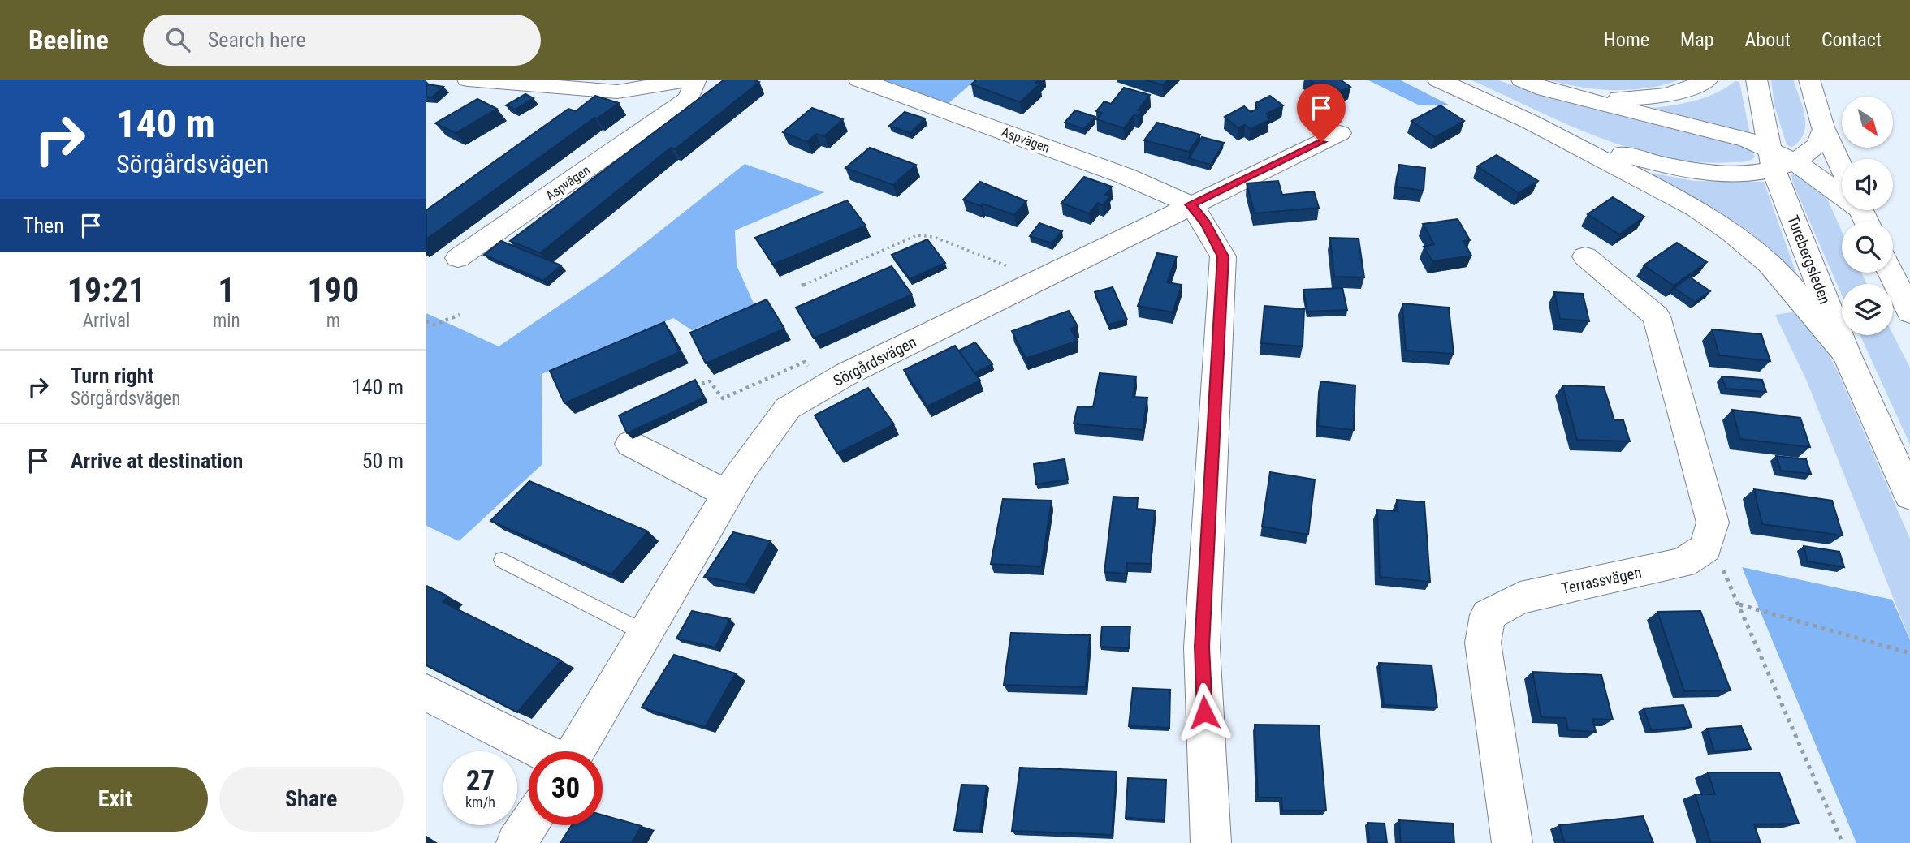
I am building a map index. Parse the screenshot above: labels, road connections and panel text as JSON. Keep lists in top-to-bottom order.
{
  "streets": {
    "main road": [
      "Aspvägen",
      "Turebergsleden",
      "Sörgårdsvägen",
      "Terrassvägen"
    ]
  },
  "crossings": [
    ["Aspvägen", "Sörgårdsvägen"]
  ],
  "north": "bottom right",
  "page": {
    "header": "Beeline",
    "search": "Search here",
    "nav": [
      "Home",
      "Map",
      "About",
      "Contact"
    ],
    "turn": ["140 m", "Sörgårdsvägen"],
    "then": "Then",
    "eta": [
      "19:21",
      "Arrival",
      "1",
      "min",
      "190",
      "m"
    ],
    "list": [
      {
        "name": "Turn right",
        "note": "Sörgårdsvägen",
        "value": "140 m"
      },
      {
        "name": "Arrive at destination",
        "value": "50 m"
      }
    ],
    "speed": "27 km/h",
    "limit": "30",
    "buttons": ["Exit", "Share"]
  }
}
